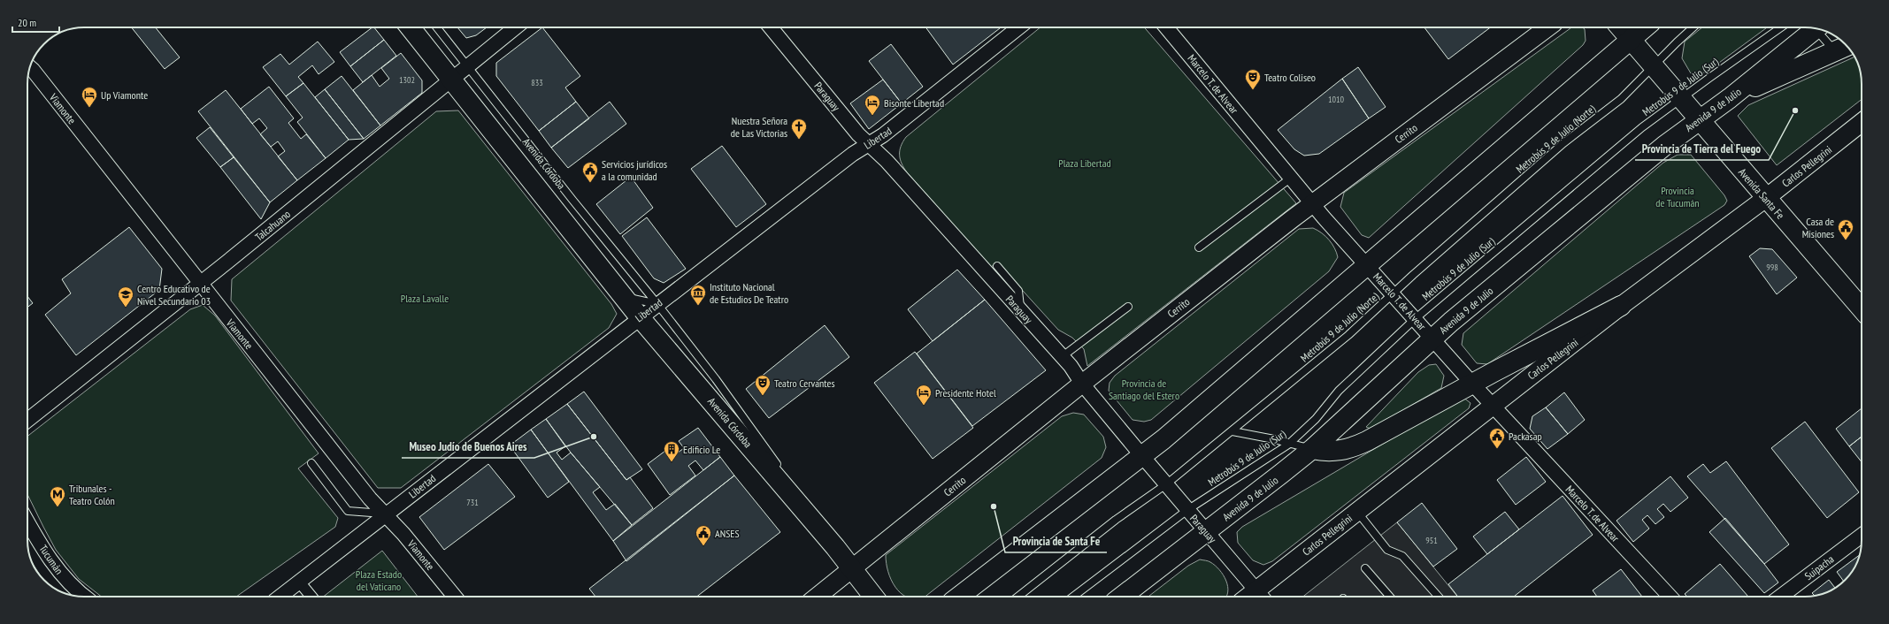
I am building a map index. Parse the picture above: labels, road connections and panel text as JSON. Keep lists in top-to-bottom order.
{
  "streets": {
    "main road": ["Avenida 9 de Julio", "Avenida Córdoba", "Avenida Santa Fe"],
    "street": [
      "Marcelo T. de Alvear",
      "Paraguay",
      "Viamonte",
      "Cerrito",
      "Libertad",
      "Carlos Pellegrini",
      "Talcahuano",
      "Tucumán",
      "Suipacha"
    ],
    "lane": ["Metrobús 9 de Julio (Sur)", "Metrobús 9 de Julio (Norte)"]
  },
  "crossings": [
    ["Marcelo T. de Alvear", "Metrobús 9 de Julio (Sur)"],
    ["Marcelo T. de Alvear", "Avenida 9 de Julio"],
    ["Marcelo T. de Alvear", "Cerrito"],
    ["Marcelo T. de Alvear", "Metrobús 9 de Julio (Norte)"],
    ["Marcelo T. de Alvear", "Carlos Pellegrini"],
    ["Metrobús 9 de Julio (Sur)", "Paraguay"],
    ["Metrobús 9 de Julio (Sur)", "Avenida Santa Fe"],
    ["Paraguay", "Avenida 9 de Julio"],
    ["Paraguay", "Cerrito"],
    ["Paraguay", "Libertad"],
    ["Paraguay", "Metrobús 9 de Julio (Norte)"],
    ["Paraguay", "Carlos Pellegrini"],
    ["Viamonte", "Libertad"],
    ["Viamonte", "Talcahuano"],
    ["Avenida 9 de Julio", "Avenida Santa Fe"],
    ["Cerrito", "Avenida Córdoba"],
    ["Libertad", "Avenida Córdoba"],
    ["Metrobús 9 de Julio (Norte)", "Avenida Santa Fe"],
    ["Avenida Córdoba", "Talcahuano"],
    ["Carlos Pellegrini", "Avenida Santa Fe"]
  ],
  "parks": [
    "Plaza Libertad",
    "Provincia de Tucumán",
    "Plaza Lavalle",
    "Provincia de Santiago del Estero",
    "Plaza Estado del Vaticano"
  ],
  "places": {
    "theatre": ["Teatro Coliseo", "Teatro Cervantes"],
    "hotel": ["Up Viamonte", "Bisonte Libertad", "Presidente Hotel"],
    "other": ["Provincia de Tierra del Fuego", "Museo Judío de Buenos Aires", "Provincia de Santa Fe"],
    "church": ["Nuestra Señora de Las Victorias"],
    "public building": [
      "Servicios jurídicos a la comunidad",
      "Casa de Misiones",
      "Packasap",
      "ANSES"
    ],
    "museum": ["Instituto Nacional de Estudios De Teatro"],
    "school or university": ["Centro Educativo de Nivel Secundario 03"],
    "building": ["Edificio Le"],
    "metro station": ["Tribunales - Teatro Colón"]
  },
  "house_numbers": [
    "1302",
    "833",
    "1010",
    "998",
    "731",
    "951"
  ],
  "scale_bar": "20 m"
}
